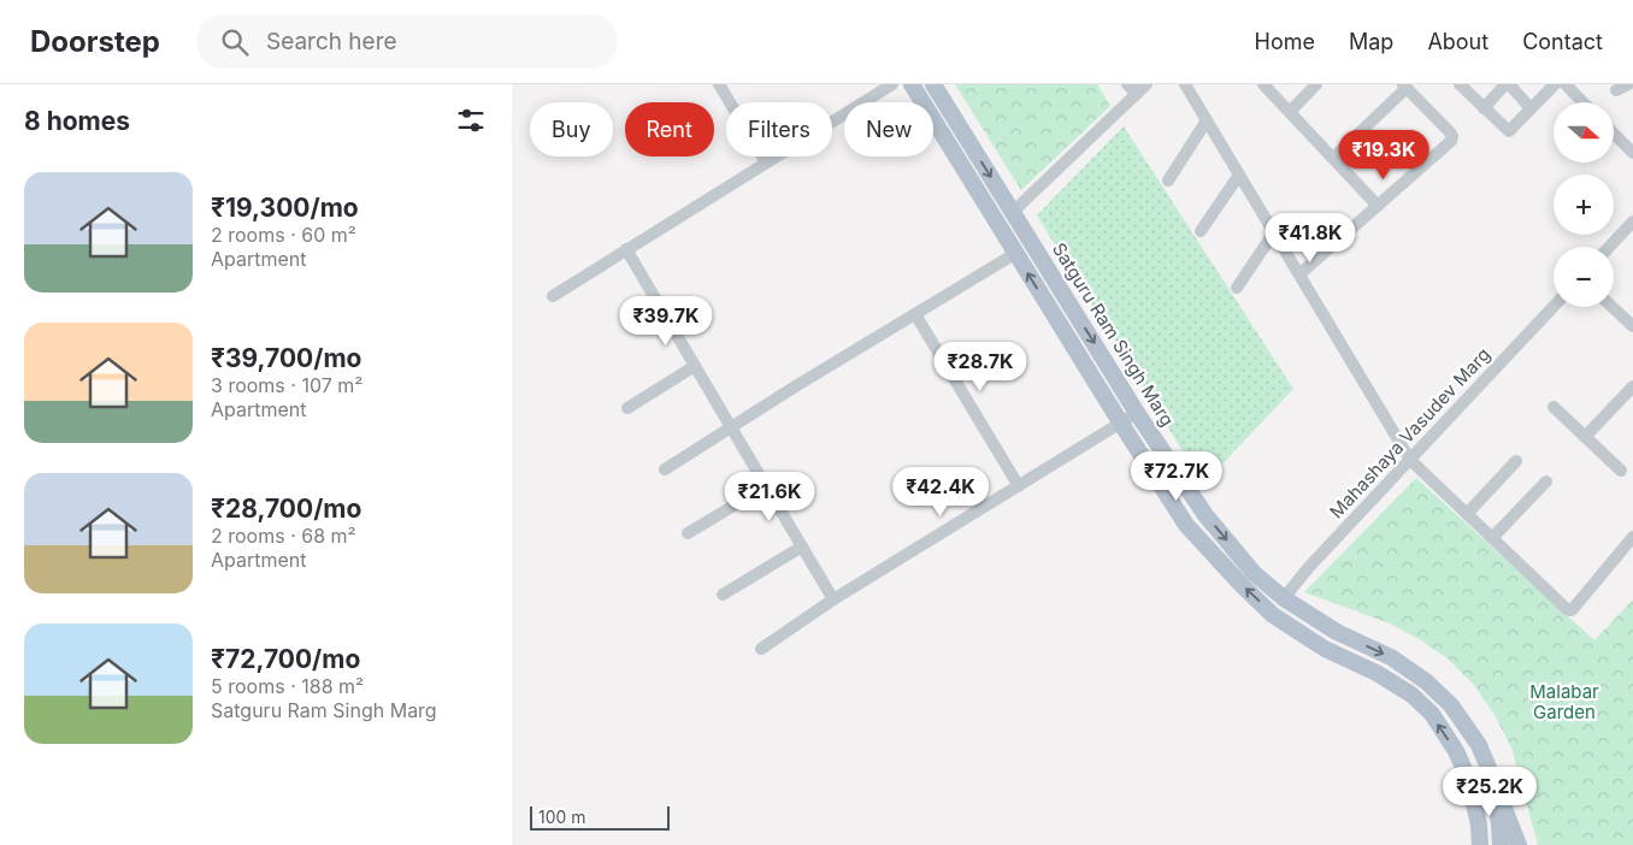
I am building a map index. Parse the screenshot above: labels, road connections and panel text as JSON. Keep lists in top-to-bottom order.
{
  "streets": {
    "main road": ["Satguru Ram Singh Marg"],
    "street": ["Mahashaya Vasudev Marg"]
  },
  "crossings": [
    ["Satguru Ram Singh Marg", "Mahashaya Vasudev Marg"]
  ],
  "parks": ["Malabar Garden"],
  "scale_bar": "100 m",
  "north": "right",
  "page": {
    "header": "Doorstep",
    "search": "Search here",
    "nav": [
      "Home",
      "Map",
      "About",
      "Contact"
    ],
    "heading": "8 homes",
    "map_buttons": ["+", "−"],
    "chip": [
      "Buy",
      "Rent",
      "Filters",
      "New"
    ],
    "price": [
      "₹19.3K",
      "₹41.8K",
      "₹39.7K",
      "₹28.7K",
      "₹72.7K",
      "₹42.4K",
      "₹21.6K",
      "₹25.2K"
    ],
    "list": [
      {
        "name": "₹19,300/mo",
        "note": "2 rooms · 60 m² · Apartment"
      },
      {
        "name": "₹39,700/mo",
        "note": "3 rooms · 107 m² · Apartment"
      },
      {
        "name": "₹28,700/mo",
        "note": "2 rooms · 68 m² · Apartment"
      },
      {
        "name": "₹72,700/mo",
        "note": "5 rooms · 188 m² · Satguru Ram Singh Marg"
      }
    ],
    "scale": "100 m"
  }
}
